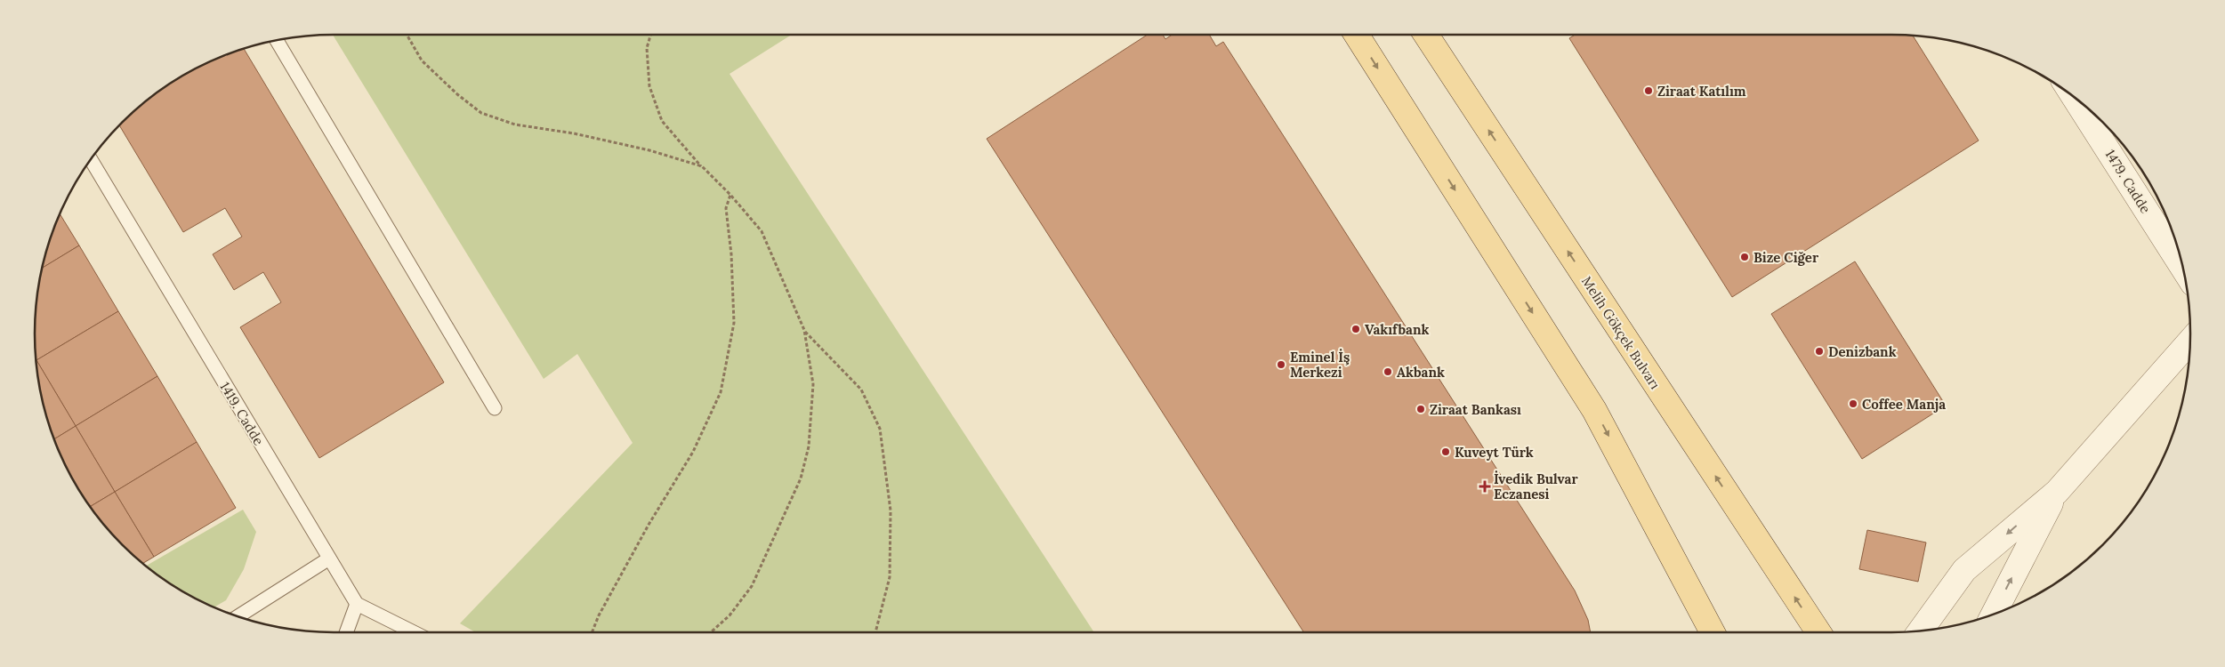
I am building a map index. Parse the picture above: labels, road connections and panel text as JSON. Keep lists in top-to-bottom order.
{
  "streets": {
    "main road": ["Melih Gökçek Bulvarı"],
    "street": ["1479. Cadde"],
    "lane": ["1419. Cadde"]
  },
  "places": {
    "other": [
      "Ziraat Katılım",
      "Bize Ciğer",
      "Vakıfbank",
      "Denizbank",
      "Eminel İş Merkezi",
      "Akbank",
      "Coffee Manja",
      "Ziraat Bankası",
      "Kuveyt Türk"
    ],
    "health": ["İvedik Bulvar Eczanesi"]
  }
}
